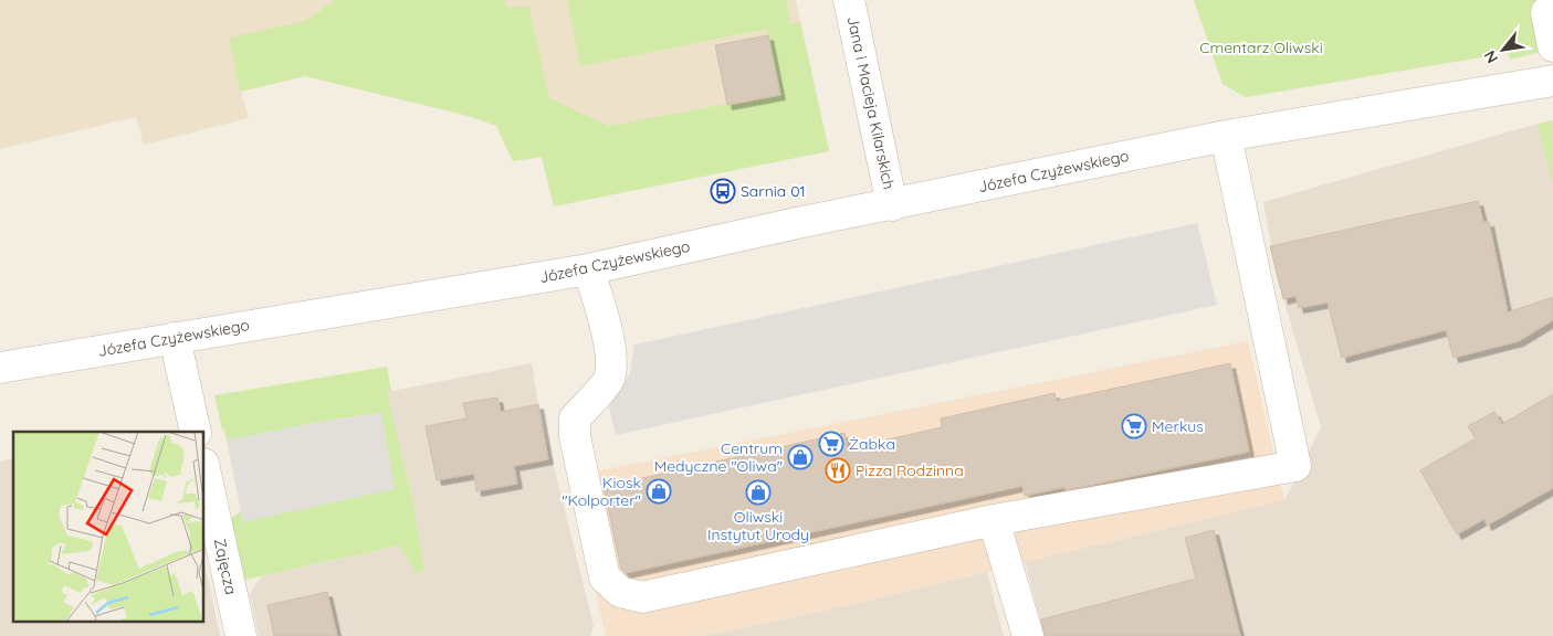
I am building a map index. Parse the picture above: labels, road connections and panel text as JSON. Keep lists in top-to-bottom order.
{
  "streets": {
    "street": ["Jana i Macieja Kilarskich", "Józefa Czyżewskiego", "Zajęcza"]
  },
  "crossings": [
    ["Jana i Macieja Kilarskich", "Józefa Czyżewskiego"]
  ],
  "parks": ["Cmentarz Oliwski"],
  "places": {
    "bus stop": ["Sarnia 01"],
    "supermarket": ["Merkus", "Żabka"],
    "shop": ["Centrum Medyczne \"Oliwa\"", "Kiosk \"Kolporter\"", "Oliwski Instytut Urody"],
    "restaurant": ["Pizza Rodzinna"]
  },
  "north": "bottom left"
}
